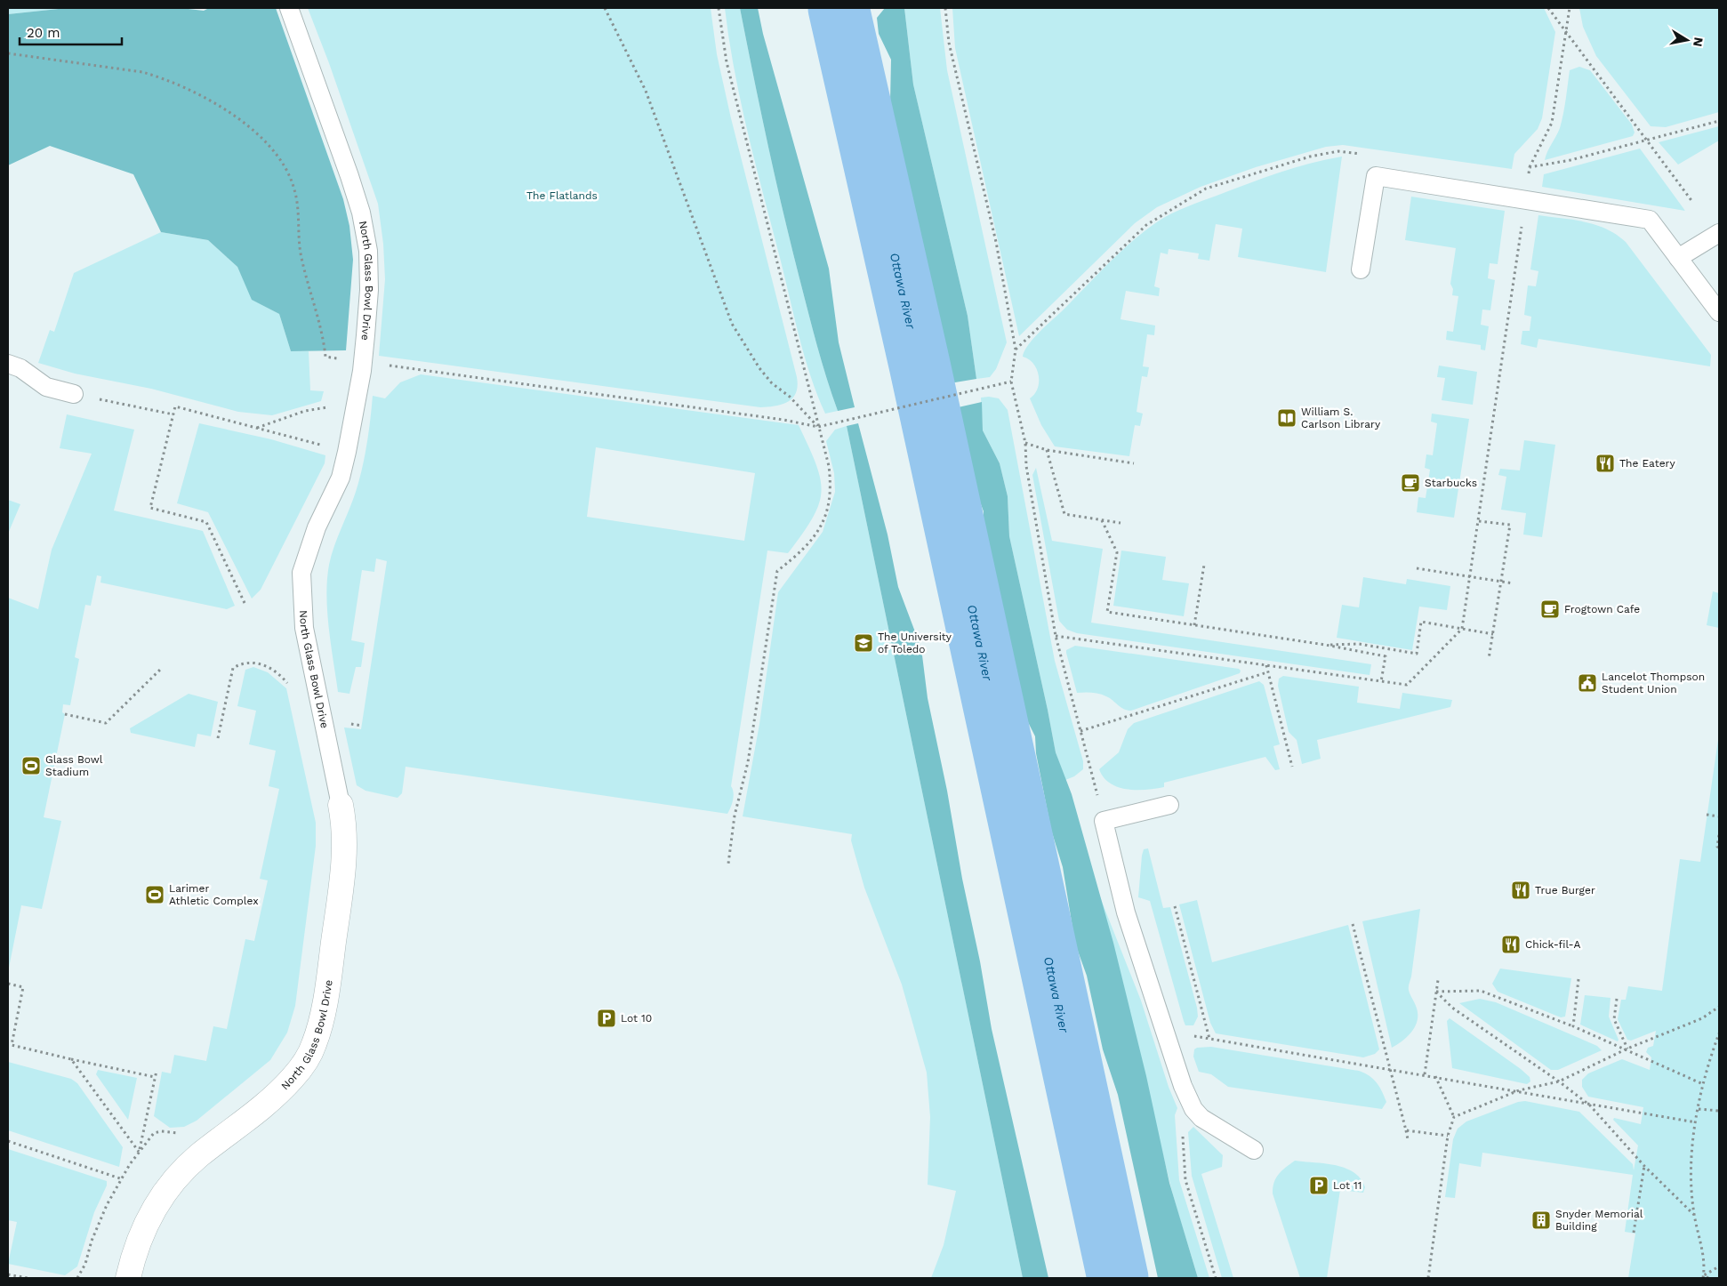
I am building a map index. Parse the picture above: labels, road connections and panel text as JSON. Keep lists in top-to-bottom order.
{
  "streets": {
    "street": ["North Glass Bowl Drive"]
  },
  "water": ["Ottawa River"],
  "parks": ["The Flatlands"],
  "places": {
    "library": ["William S. Carlson Library"],
    "restaurant": ["The Eatery", "True Burger", "Chick-fil-A"],
    "cafe": ["Starbucks", "Frogtown Cafe"],
    "school or university": ["The University of Toledo"],
    "public building": ["Lancelot Thompson Student Union"],
    "sports": ["Glass Bowl Stadium", "Larimer Athletic Complex"],
    "parking": ["Lot 10", "Lot 11"],
    "building": ["Snyder Memorial Building"]
  },
  "scale_bar": "20 m",
  "north": "right"
}
